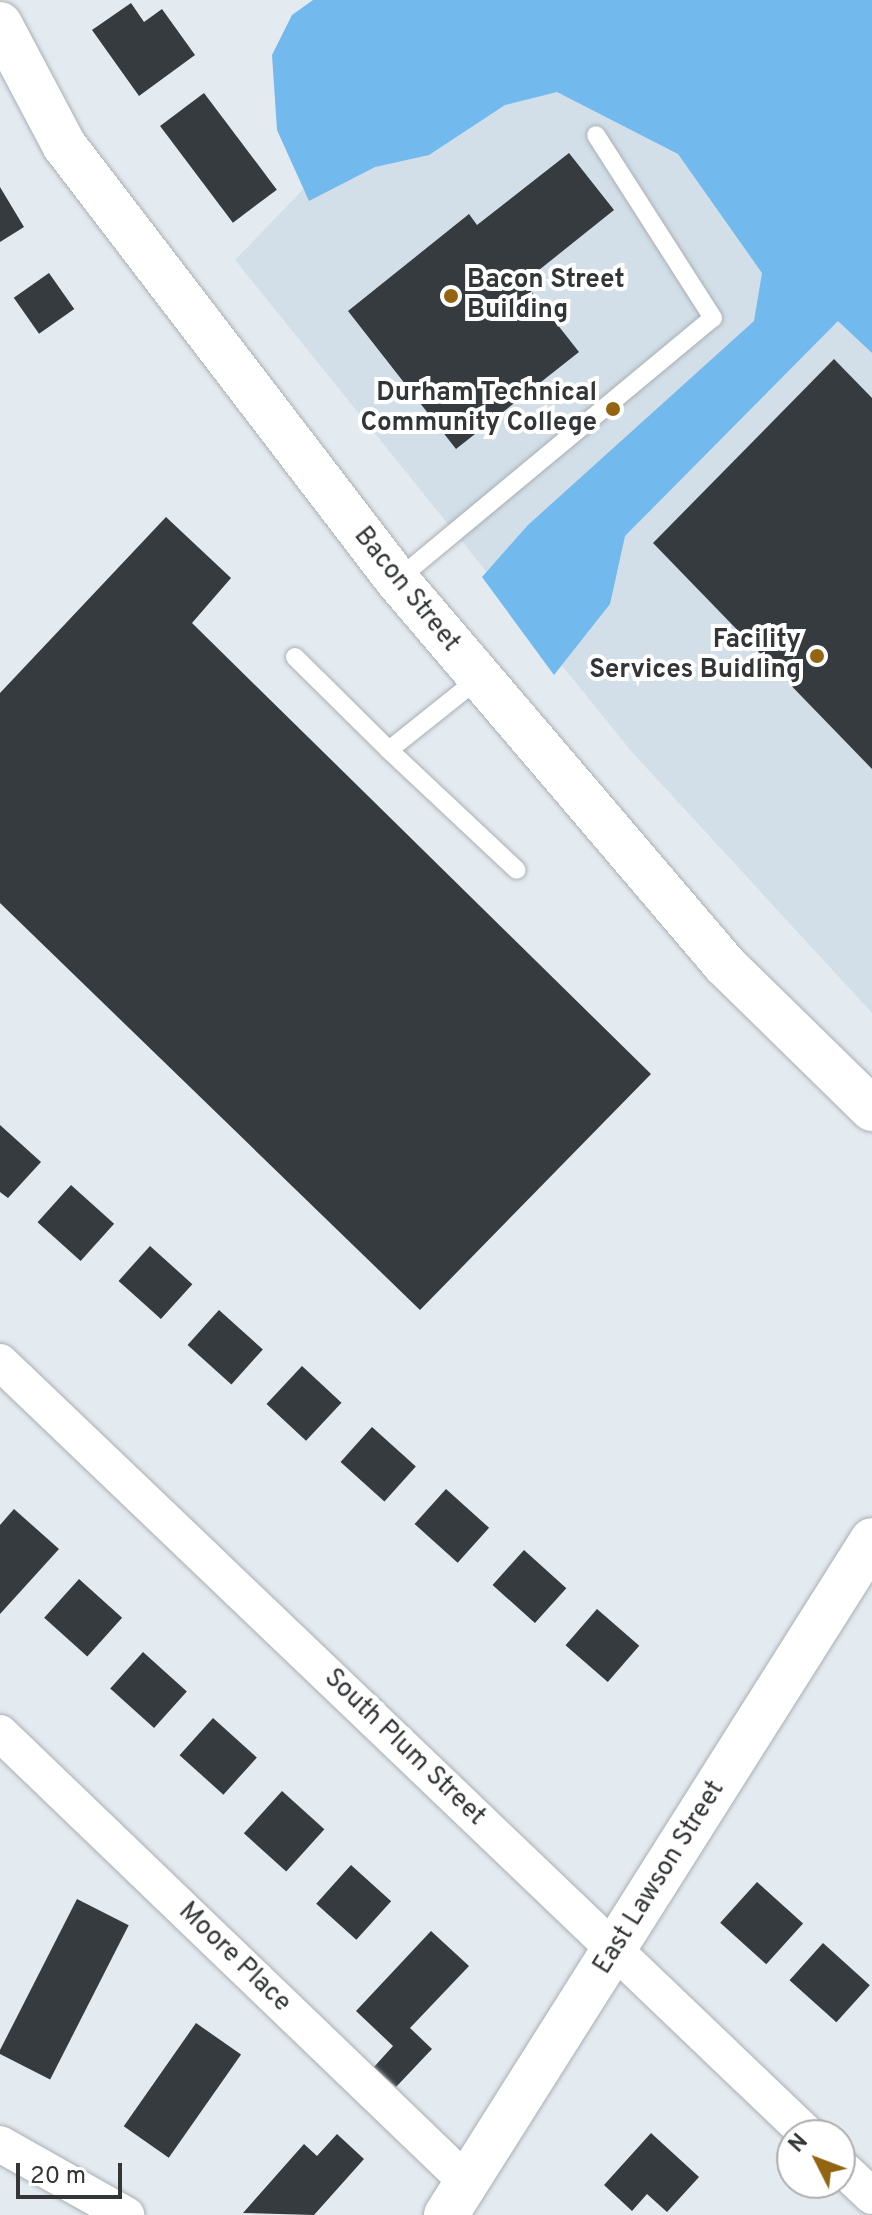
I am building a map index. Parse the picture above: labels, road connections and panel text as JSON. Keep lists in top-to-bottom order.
{
  "streets": {
    "street": [
      "Bacon Street",
      "South Plum Street",
      "East Lawson Street",
      "Moore Place"
    ]
  },
  "crossings": [
    ["South Plum Street", "East Lawson Street"],
    ["East Lawson Street", "Moore Place"]
  ],
  "places": ["Bacon Street Building", "Durham Technical Community College", "Facility Services Buidling"],
  "scale_bar": "20 m",
  "north": "top left"
}
